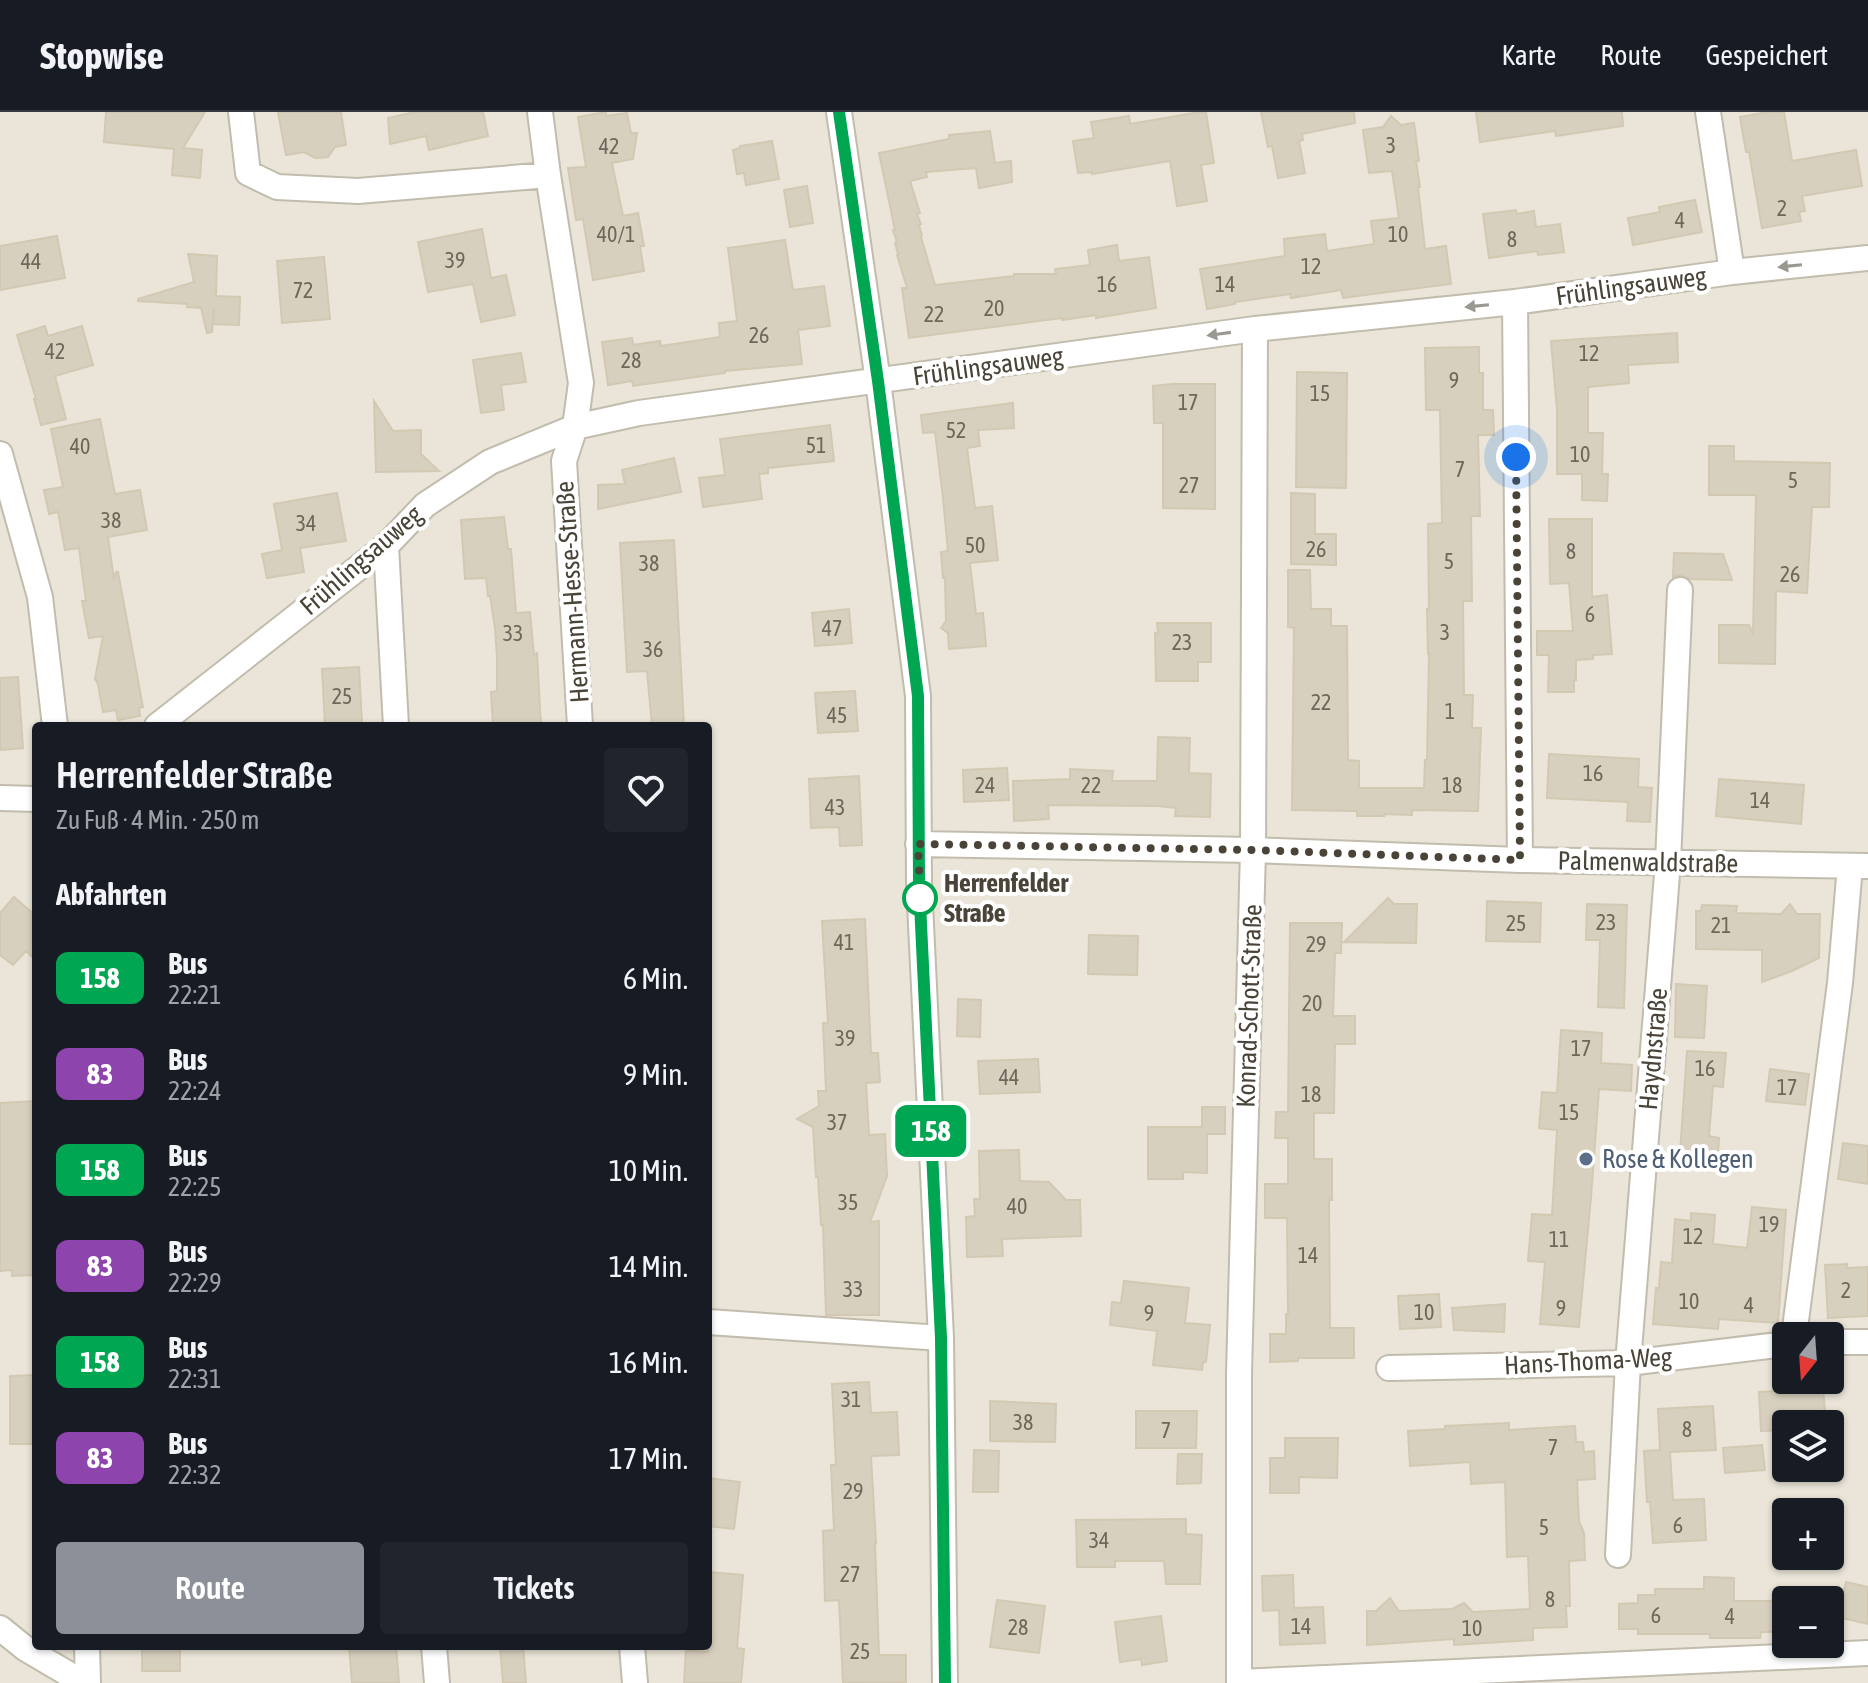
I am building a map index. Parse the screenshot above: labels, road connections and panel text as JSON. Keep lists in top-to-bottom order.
{
  "streets": {
    "street": [
      "Frühlingsauweg",
      "Hermann-Hesse-Straße",
      "Palmenwaldstraße",
      "Konrad-Schott-Straße",
      "Haydnstraße",
      "Hans-Thoma-Weg"
    ]
  },
  "crossings": [
    ["Frühlingsauweg", "Hermann-Hesse-Straße"],
    ["Frühlingsauweg", "Konrad-Schott-Straße"],
    ["Palmenwaldstraße", "Konrad-Schott-Straße"],
    ["Palmenwaldstraße", "Haydnstraße"],
    ["Haydnstraße", "Hans-Thoma-Weg"]
  ],
  "one_way": ["Frühlingsauweg"],
  "places": ["Herrenfelder Straße", "Rose & Kollegen"],
  "lines": ["bus line 158"],
  "house_numbers": [
    "3",
    "42",
    "2",
    "4",
    "40/1",
    "10",
    "8",
    "39",
    "44",
    "12",
    "16",
    "14",
    "72",
    "20",
    "22",
    "26",
    "42",
    "12",
    "28",
    "9",
    "15",
    "17",
    "52",
    "51",
    "40",
    "10",
    "7",
    "5",
    "27",
    "38",
    "34",
    "50",
    "26",
    "8",
    "5",
    "38",
    "26",
    "6",
    "47",
    "3",
    "33",
    "23",
    "36",
    "25",
    "22",
    "1",
    "45",
    "16",
    "24",
    "22",
    "18",
    "14",
    "43",
    "23",
    "25",
    "21",
    "41",
    "29",
    "20",
    "39",
    "17",
    "16",
    "44",
    "17",
    "18",
    "15",
    "37",
    "35",
    "40",
    "19",
    "12",
    "11",
    "14",
    "33",
    "2",
    "10",
    "4",
    "9",
    "10",
    "9",
    "31",
    "38",
    "8",
    "7",
    "7",
    "29",
    "6",
    "5",
    "34",
    "27",
    "8",
    "6",
    "4",
    "14",
    "28",
    "10",
    "25"
  ],
  "north": "bottom",
  "page": {
    "header": "Stopwise",
    "nav": ["Karte", "Route", "Gespeichert"],
    "on_map": "158",
    "heading": [
      ["Herrenfelder Straße", "Zu Fuß · 4 Min. · 250 m"],
      "Abfahrten"
    ],
    "list": [
      {
        "mark": "158",
        "name": "Bus",
        "note": "22:21",
        "value": "6 Min."
      },
      {
        "mark": "83",
        "name": "Bus",
        "note": "22:24",
        "value": "9 Min."
      },
      {
        "mark": "158",
        "name": "Bus",
        "note": "22:25",
        "value": "10 Min."
      },
      {
        "mark": "83",
        "name": "Bus",
        "note": "22:29",
        "value": "14 Min."
      },
      {
        "mark": "158",
        "name": "Bus",
        "note": "22:31",
        "value": "16 Min."
      },
      {
        "mark": "83",
        "name": "Bus",
        "note": "22:32",
        "value": "17 Min."
      }
    ],
    "map_buttons": ["+", "−"],
    "buttons": ["Route", "Tickets"]
  }
}
